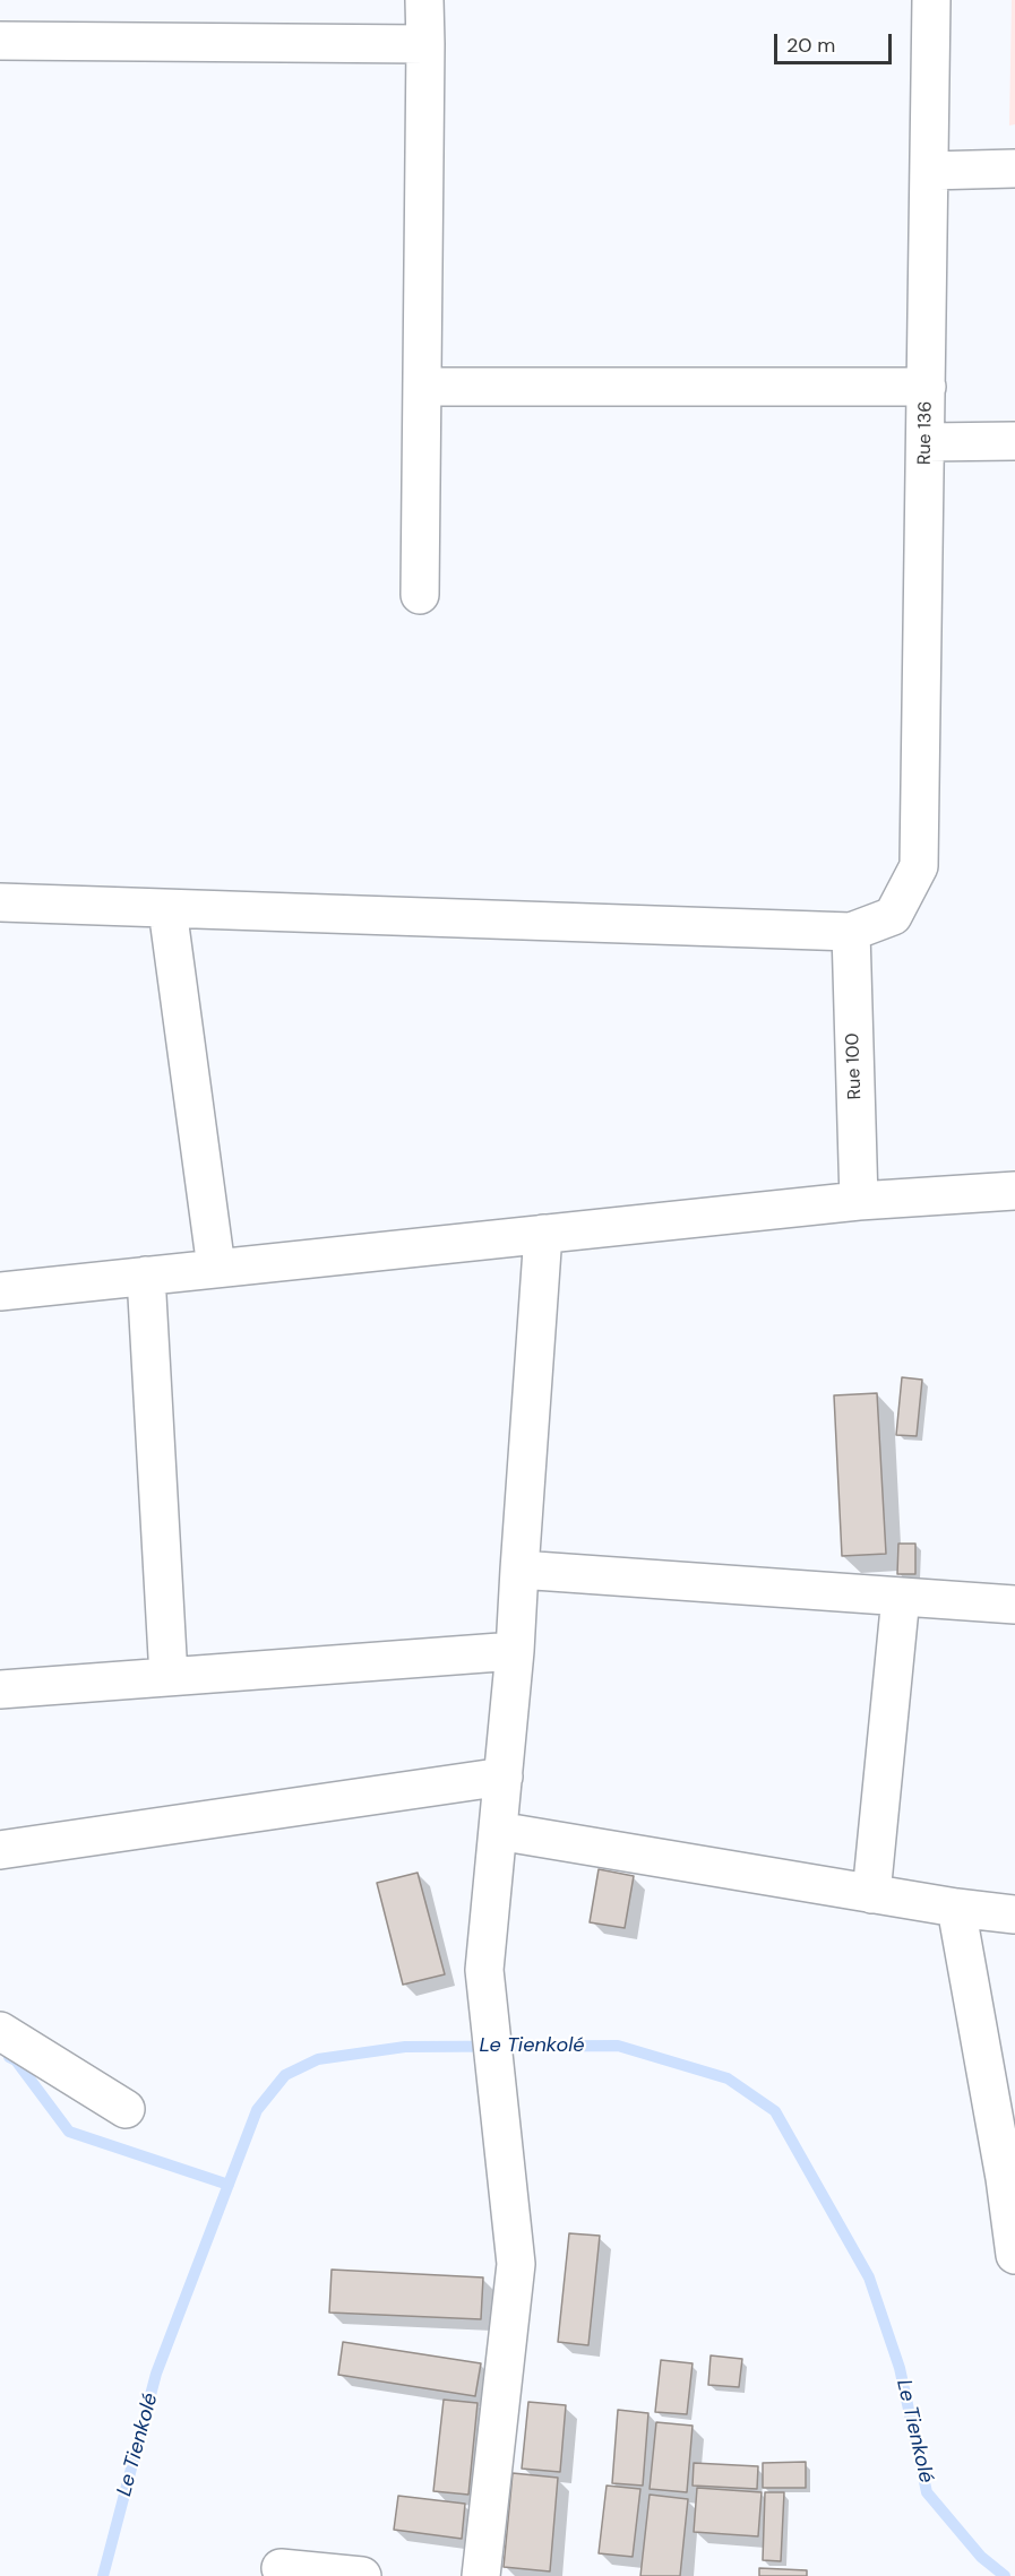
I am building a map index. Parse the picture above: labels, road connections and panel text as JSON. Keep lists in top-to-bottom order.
{
  "streets": {
    "street": ["Rue 136", "Rue 100"]
  },
  "crossings": [
    ["Rue 136", "Rue 100"]
  ],
  "water": ["Le Tienkolé"],
  "scale_bar": "20 m"
}
